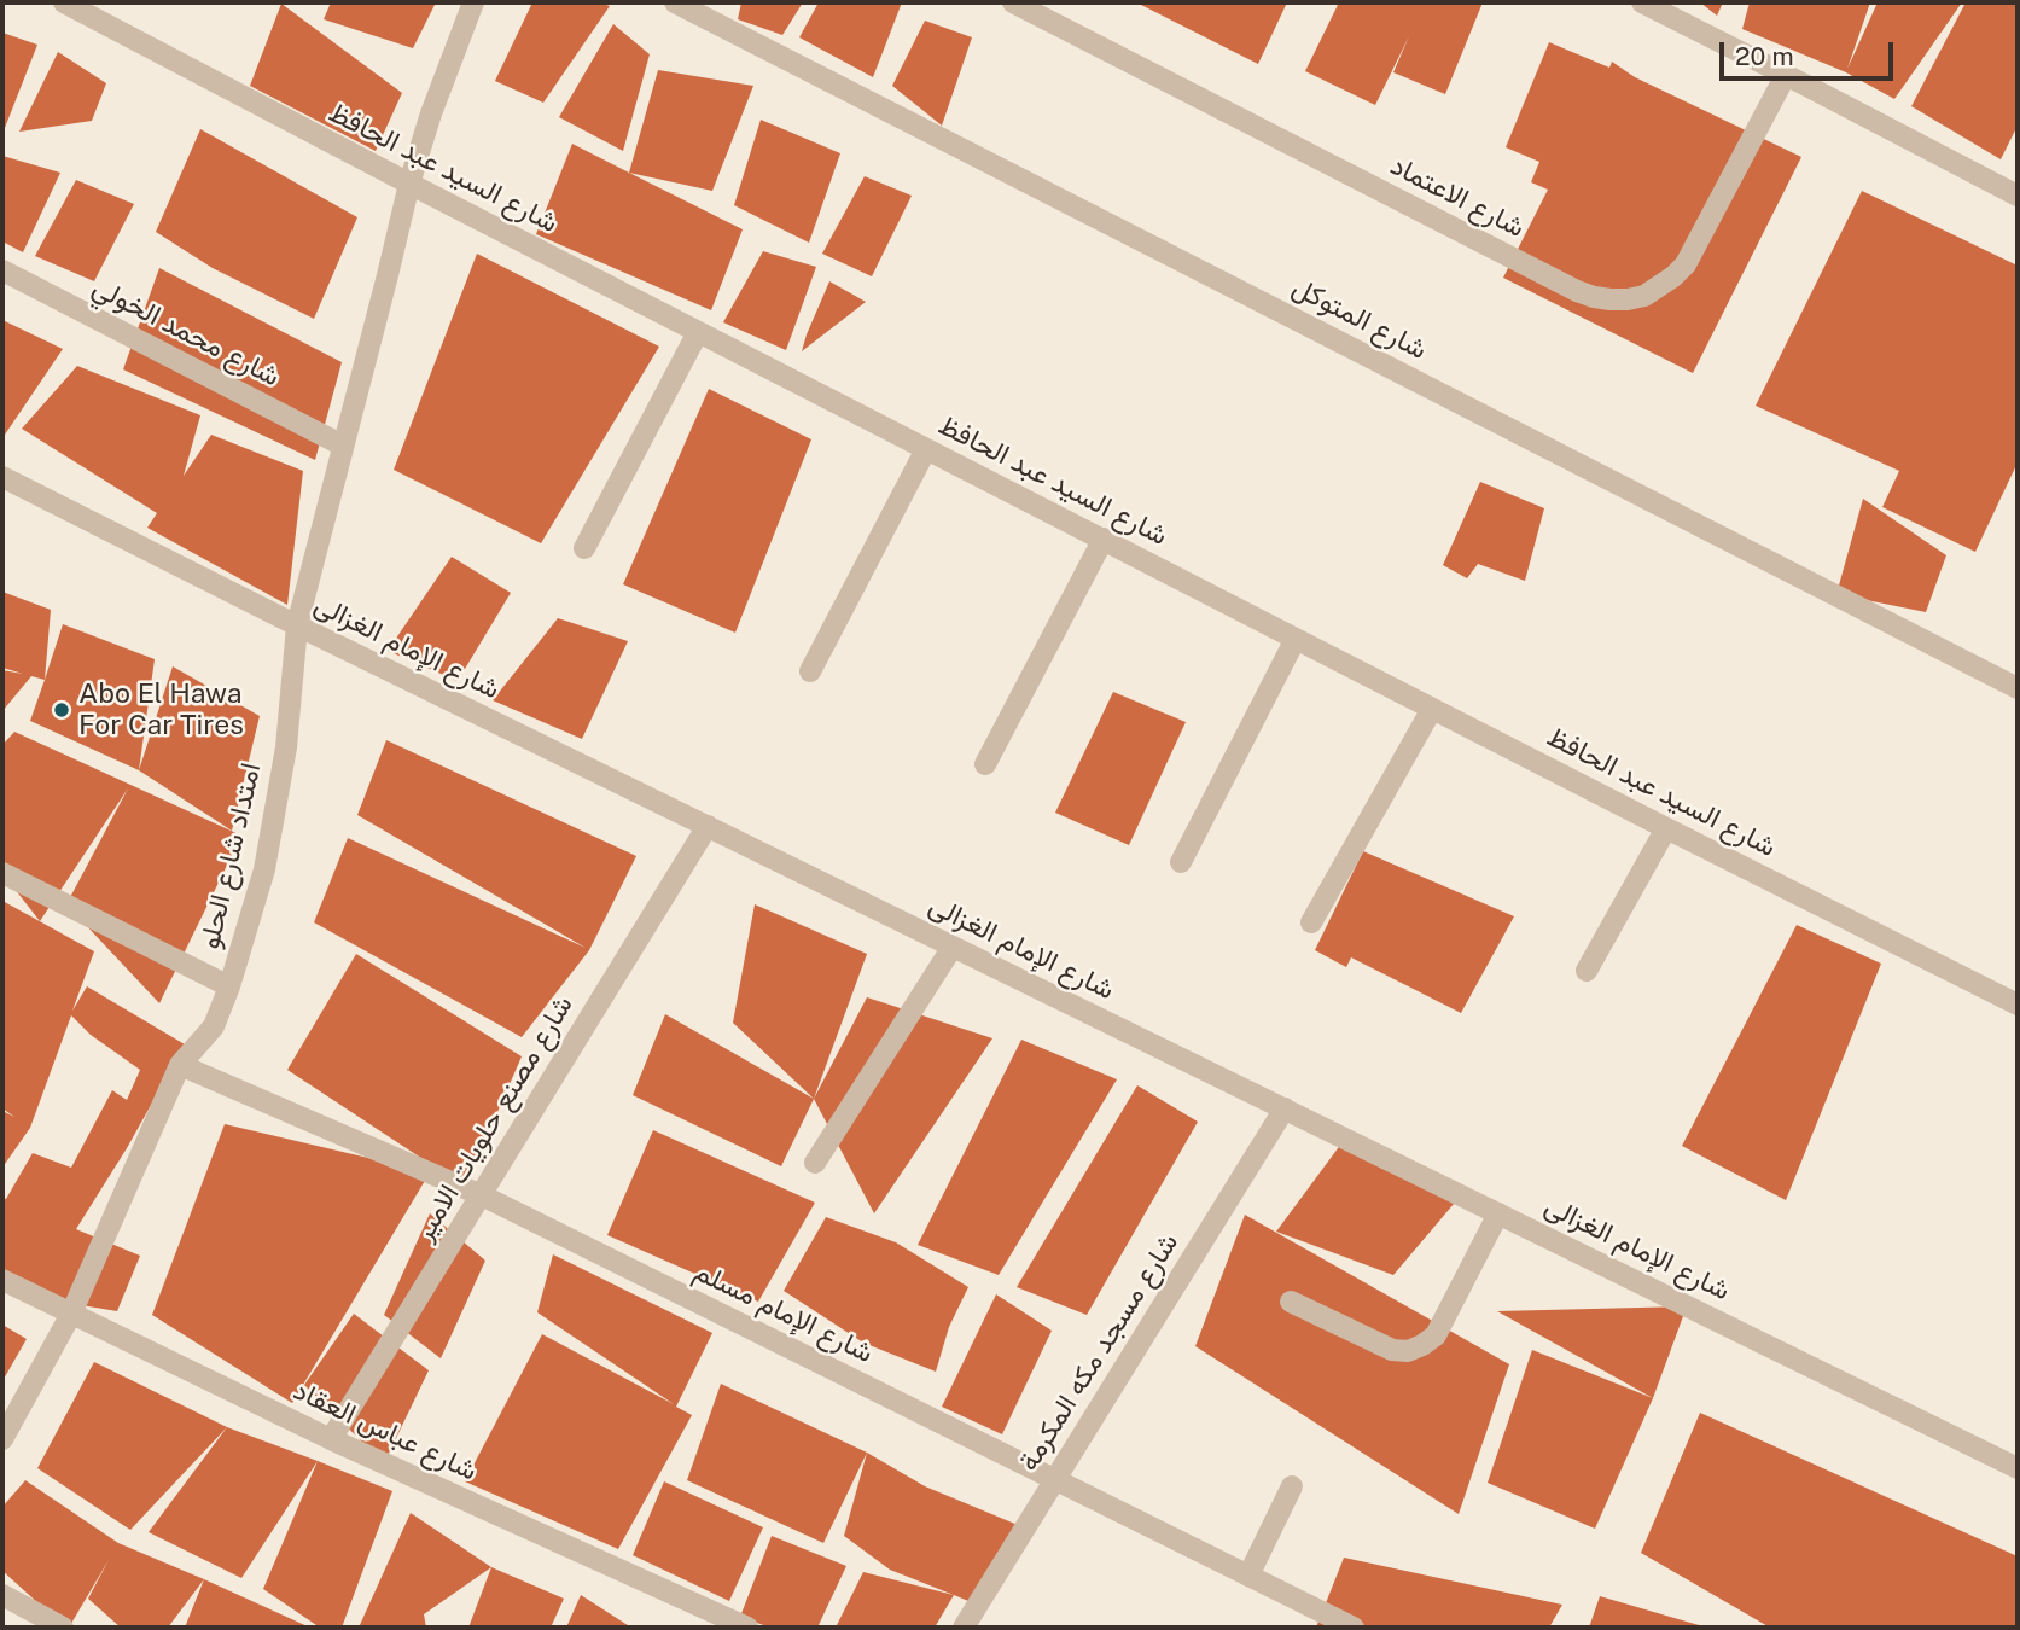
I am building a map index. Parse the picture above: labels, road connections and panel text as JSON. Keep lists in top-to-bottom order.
{
  "streets": {
    "street": [
      "شارع السيد عبد الحافظ",
      "شارع الاعتماد",
      "شارع المتوكل",
      "شارع محمد الخولي",
      "شارع الإمام الغزالى",
      "امتداد شارع الحلو",
      "شارع مصنع حلويات الامير",
      "شارع الإمام مسلم",
      "شارع مسجد مكه المكرمة",
      "شارع عباس العقاد"
    ]
  },
  "crossings": [
    ["شارع السيد عبد الحافظ", "امتداد شارع الحلو"],
    ["شارع محمد الخولي", "امتداد شارع الحلو"],
    ["شارع الإمام الغزالى", "امتداد شارع الحلو"],
    ["شارع الإمام الغزالى", "شارع مصنع حلويات الامير"],
    ["شارع الإمام الغزالى", "شارع مسجد مكه المكرمة"],
    ["امتداد شارع الحلو", "شارع الإمام مسلم"],
    ["امتداد شارع الحلو", "شارع عباس العقاد"],
    ["شارع مصنع حلويات الامير", "شارع الإمام مسلم"],
    ["شارع مصنع حلويات الامير", "شارع عباس العقاد"],
    ["شارع الإمام مسلم", "شارع مسجد مكه المكرمة"]
  ],
  "places": ["Abo El Hawa For Car Tires"],
  "scale_bar": "20 m"
}
